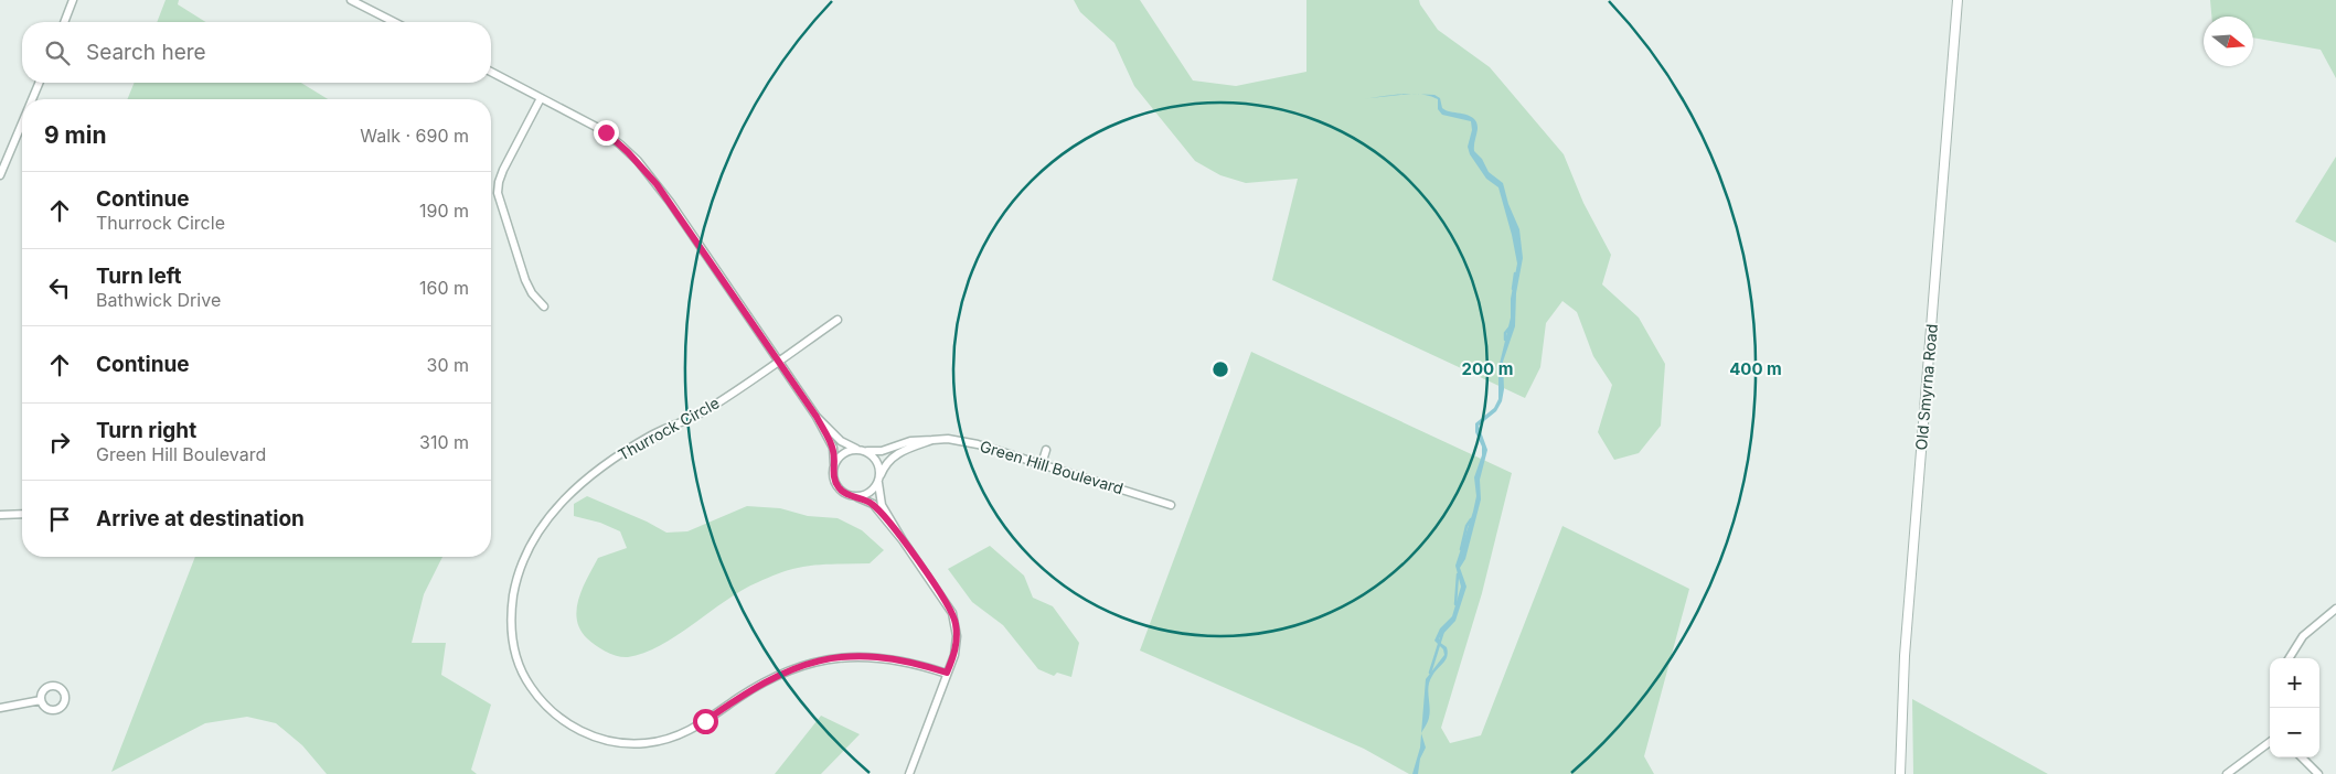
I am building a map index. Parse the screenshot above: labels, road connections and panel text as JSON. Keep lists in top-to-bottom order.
{
  "streets": {
    "street": ["Old Smyrna Road", "Thurrock Circle", "Green Hill Boulevard"]
  },
  "north": "right",
  "page": {
    "search": "Search here",
    "heading": ["9 min", "Walk · 690 m"],
    "list": [
      ["Continue", "Thurrock Circle", "190 m"],
      ["Turn left", "Bathwick Drive", "160 m"],
      ["Continue", "30 m"],
      ["Turn right", "Green Hill Boulevard", "310 m"],
      "Arrive at destination"
    ],
    "map_buttons": ["+", "−"]
  },
  "rings": ["200 m", "400 m"]
}
